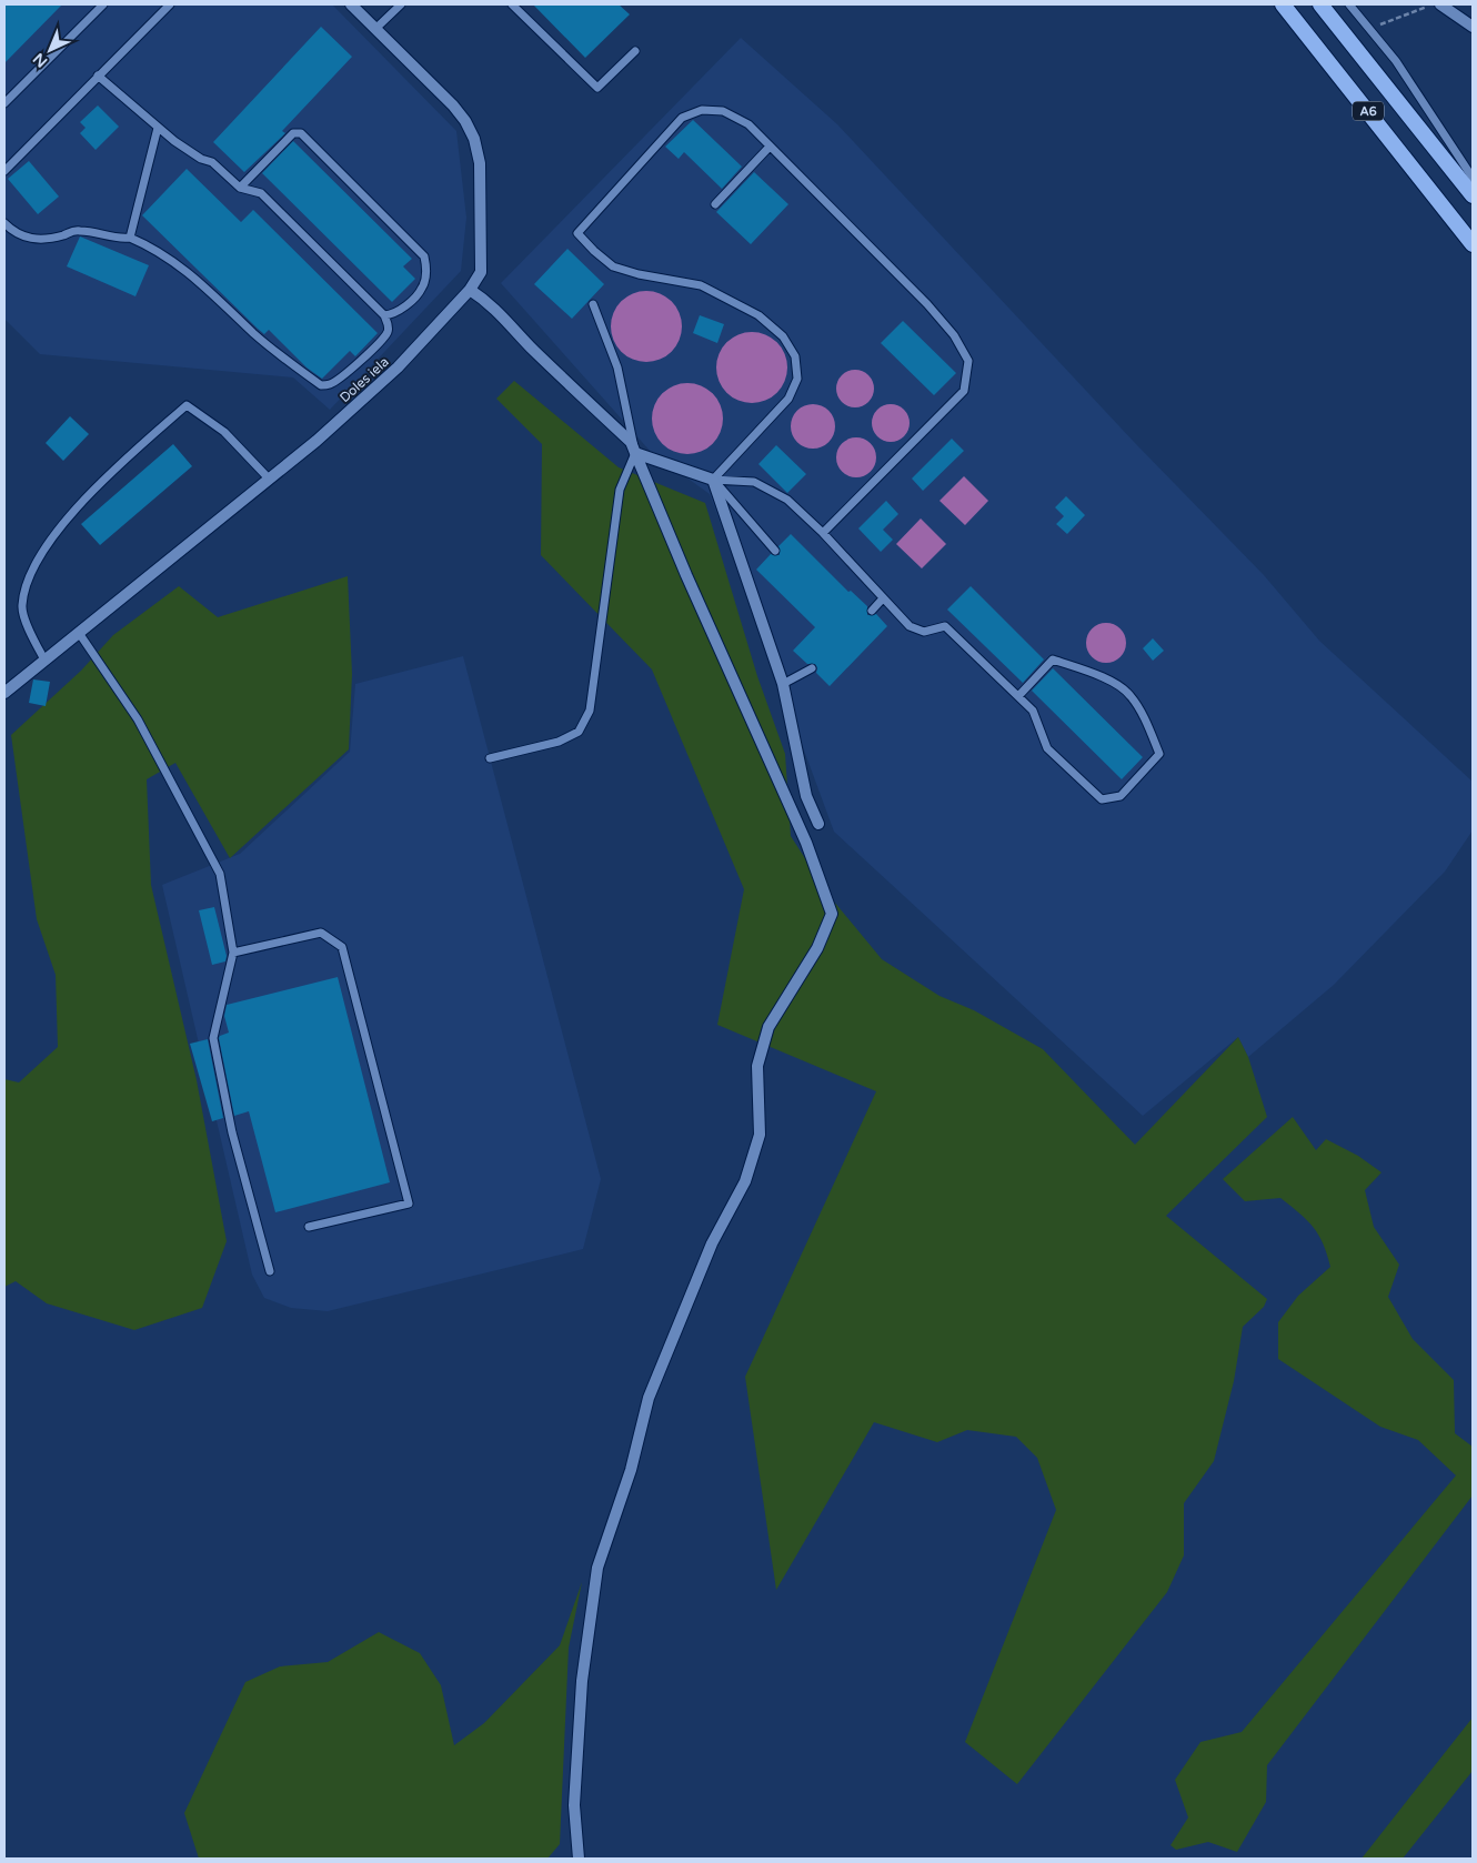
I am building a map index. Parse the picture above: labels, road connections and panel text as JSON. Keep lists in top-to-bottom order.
{
  "streets": {
    "highway": ["A6"],
    "street": ["Doles iela"]
  },
  "north": "bottom left"
}
